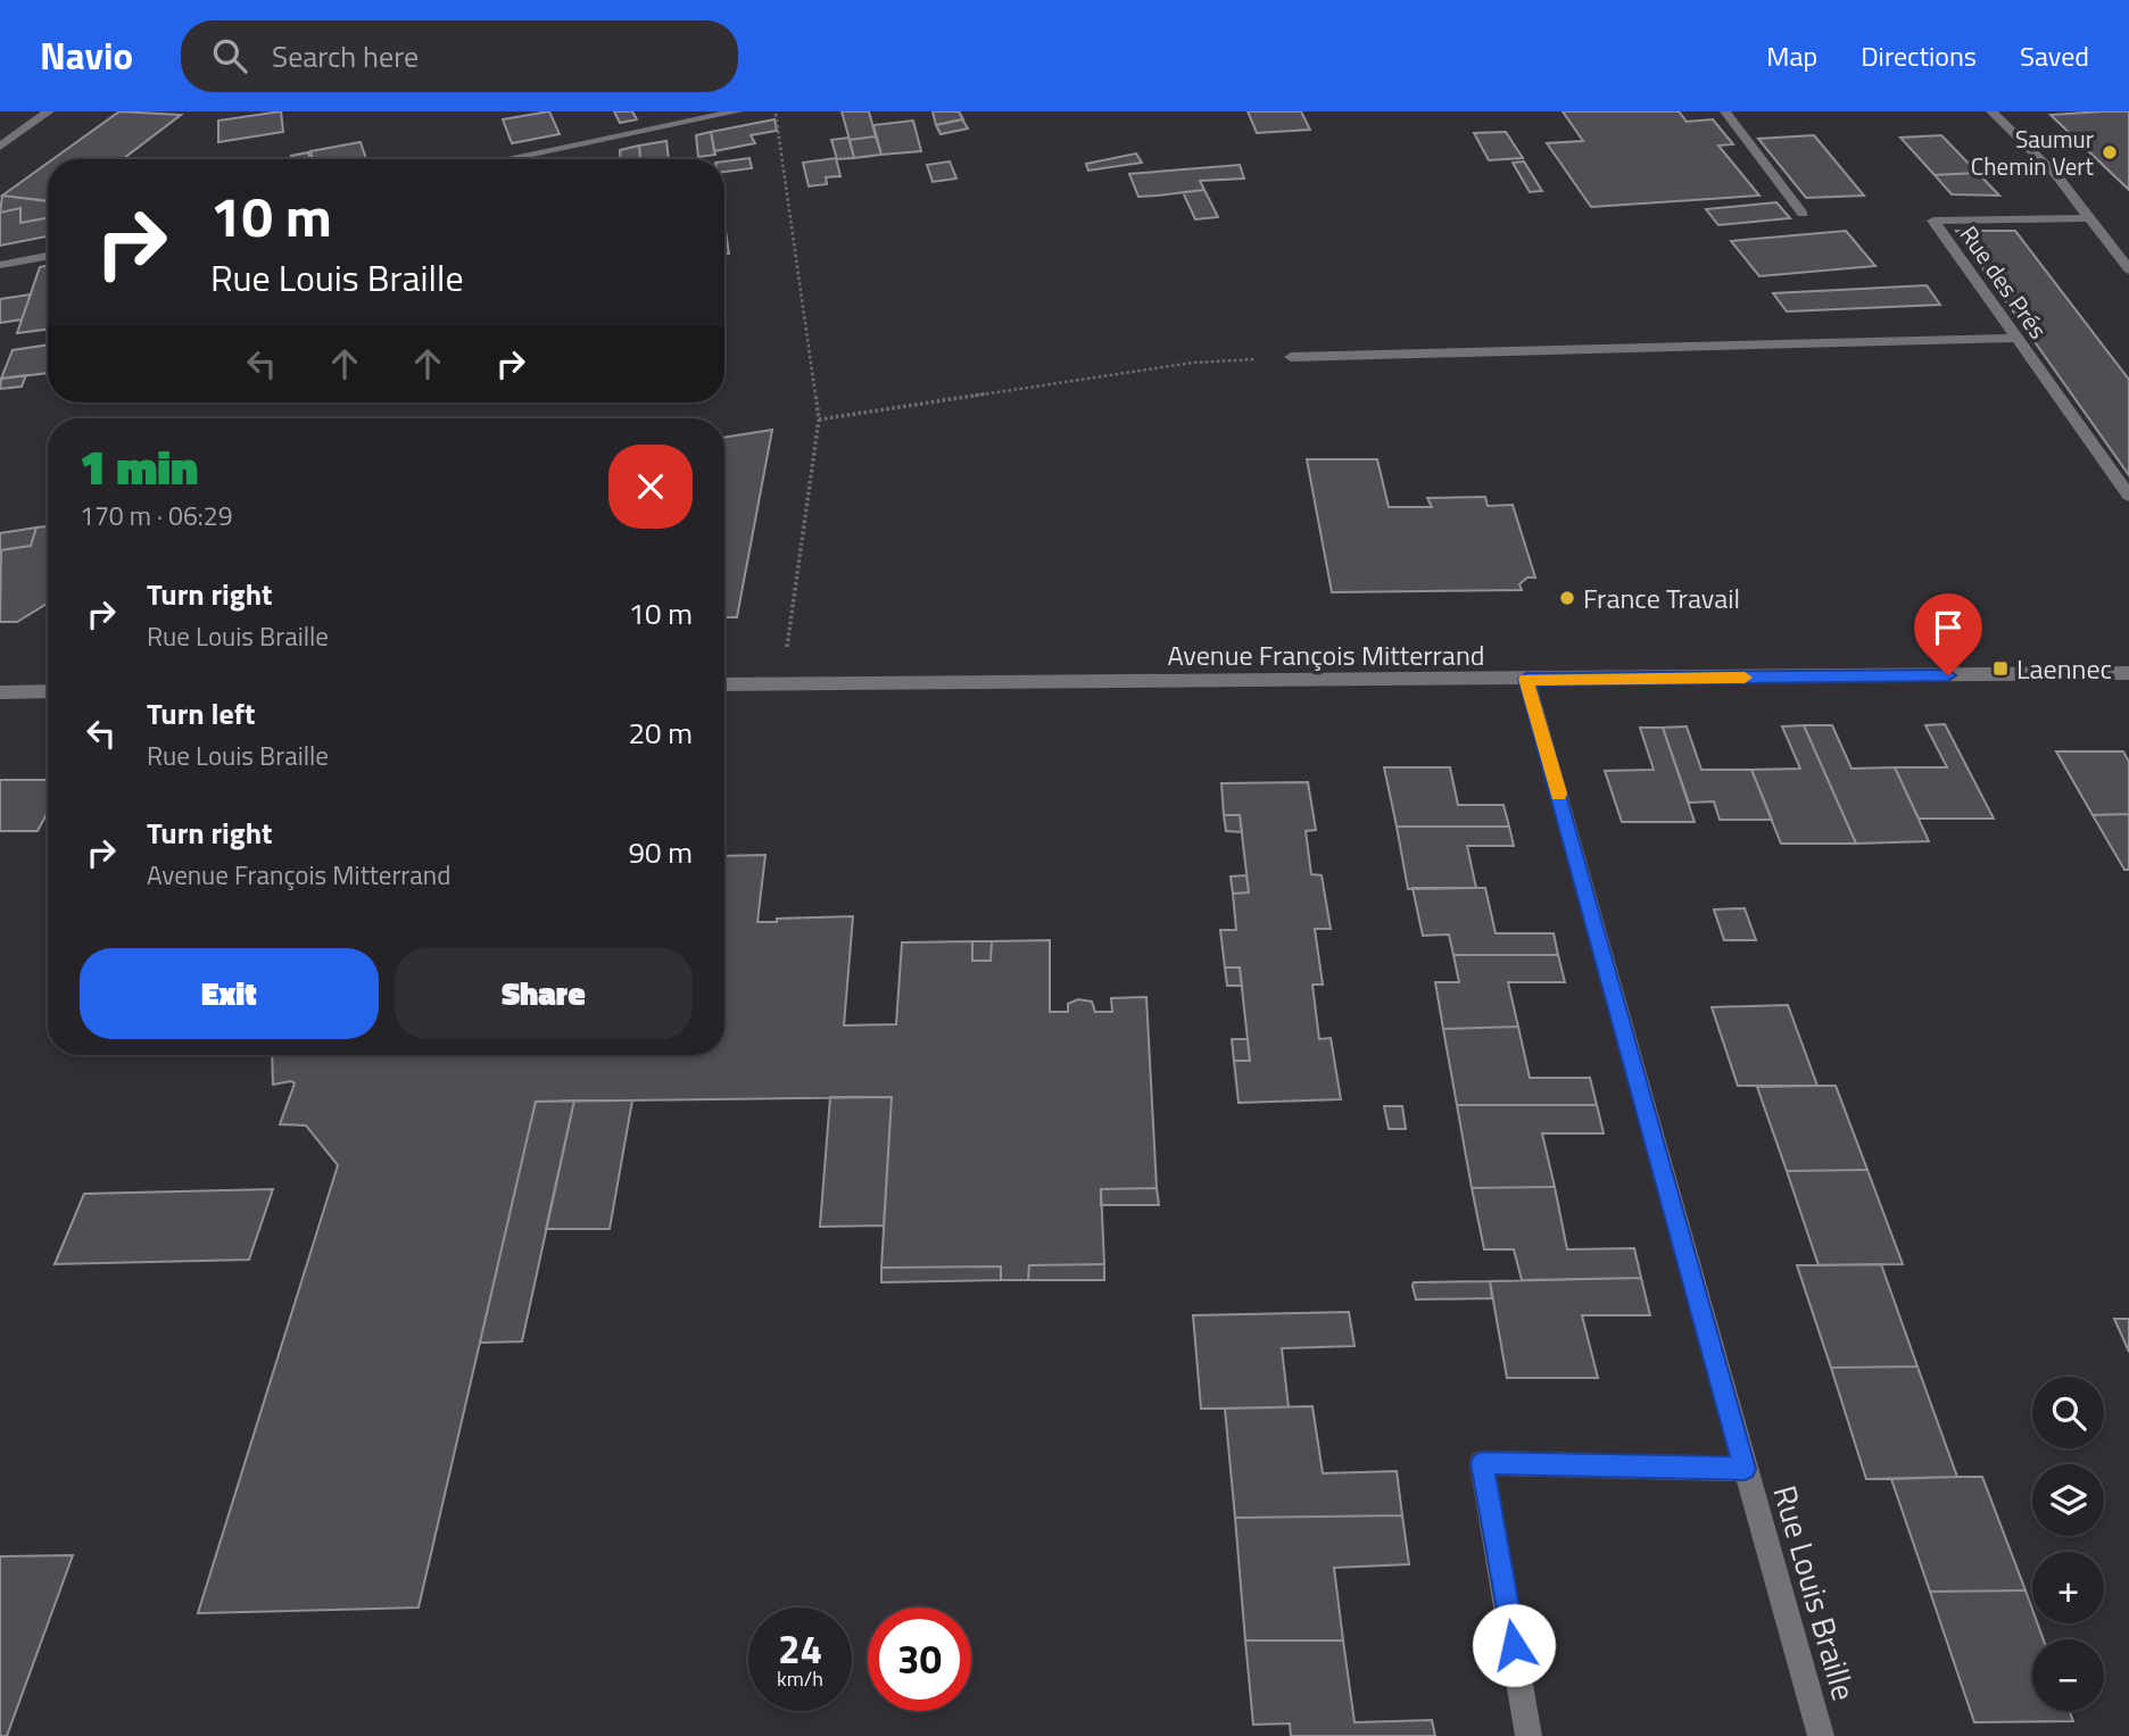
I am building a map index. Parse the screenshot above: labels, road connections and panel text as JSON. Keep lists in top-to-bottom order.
{
  "streets": {
    "street": ["Rue des Prés", "Avenue François Mitterrand", "Rue Louis Braille"]
  },
  "crossings": [
    ["Avenue François Mitterrand", "Rue Louis Braille"]
  ],
  "places": {
    "other": ["Saumur Chemin Vert", "France Travail"],
    "transit": ["Laennec"]
  },
  "page": {
    "header": "Navio",
    "search": "Search here",
    "nav": ["Map", "Directions", "Saved"],
    "turn": ["10 m", "Rue Louis Braille"],
    "heading": ["1 min", "170 m · 06:29"],
    "list": [
      {
        "name": "Turn right",
        "note": "Rue Louis Braille",
        "value": "10 m"
      },
      {
        "name": "Turn left",
        "note": "Rue Louis Braille",
        "value": "20 m"
      },
      {
        "name": "Turn right",
        "note": "Avenue François Mitterrand",
        "value": "90 m"
      }
    ],
    "buttons": ["Exit", "Share"],
    "map_buttons": ["+", "−"],
    "speed": "24 km/h",
    "limit": "30"
  }
}
